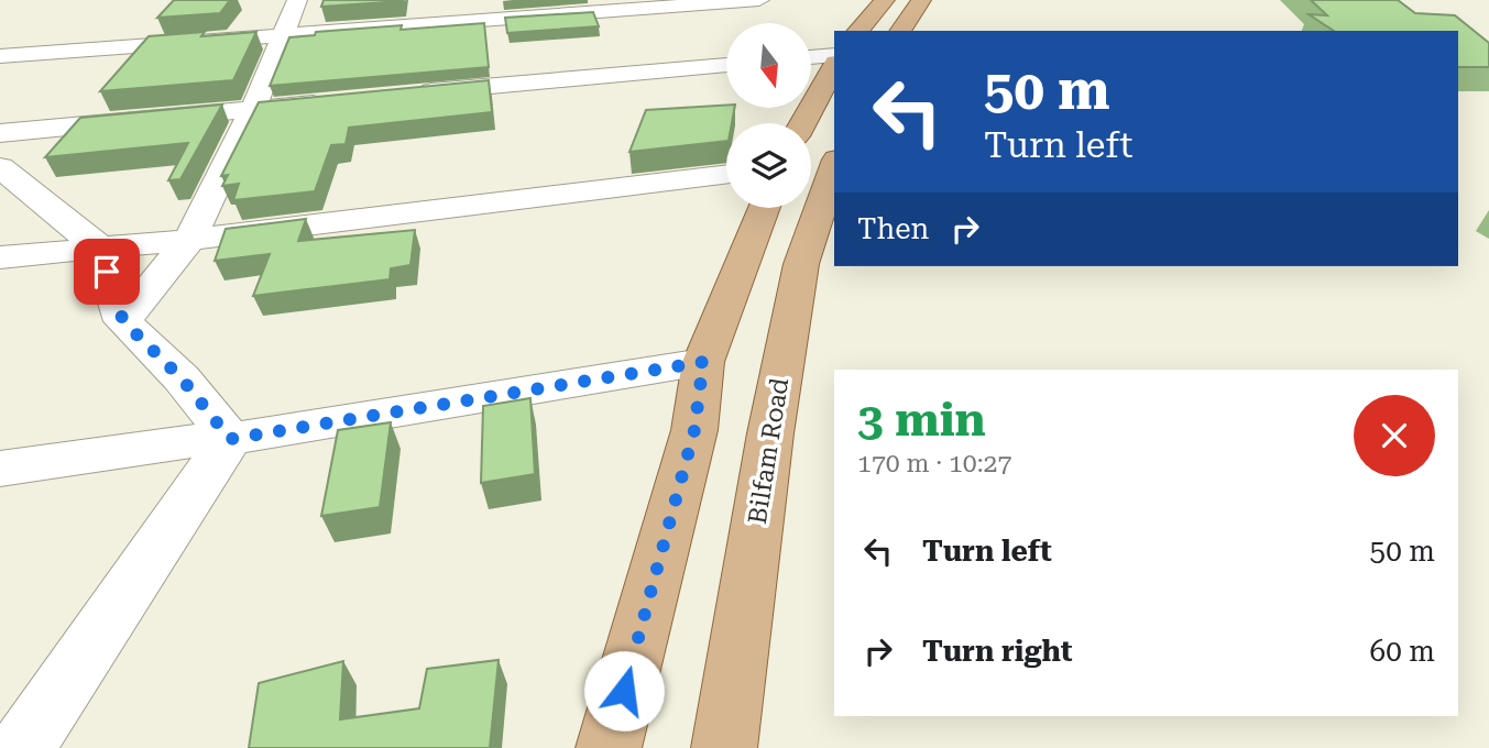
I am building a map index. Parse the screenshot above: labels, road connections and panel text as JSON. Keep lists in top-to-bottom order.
{
  "streets": {
    "main road": ["Bilfam Road"]
  },
  "north": "bottom",
  "page": {
    "turn": ["50 m", "Turn left"],
    "then": "Then",
    "heading": ["3 min", "170 m · 10:27"],
    "list": [
      {
        "name": "Turn left",
        "value": "50 m"
      },
      {
        "name": "Turn right",
        "value": "60 m"
      }
    ]
  }
}
